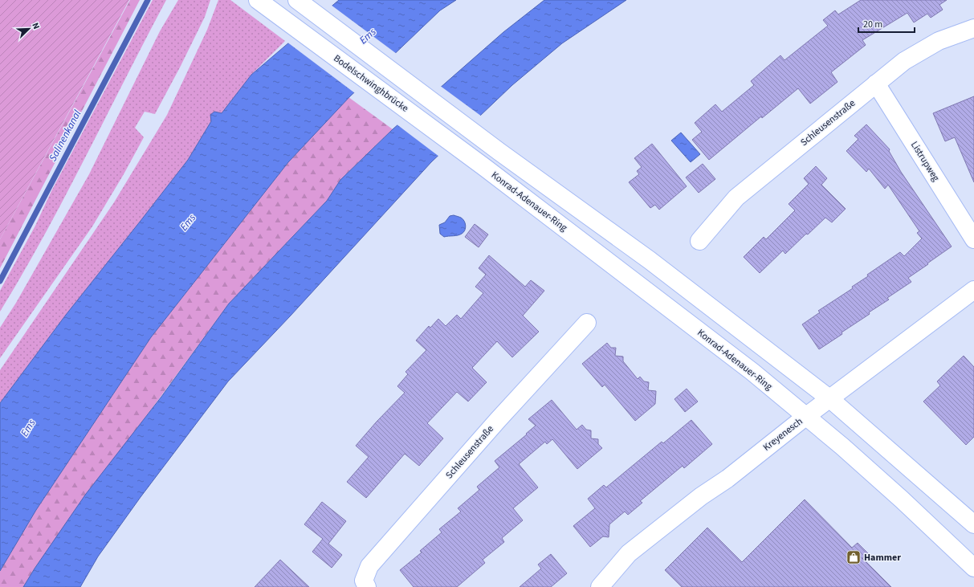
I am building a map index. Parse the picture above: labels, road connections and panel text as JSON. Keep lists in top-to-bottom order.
{
  "streets": {
    "main road": [
      "Bodelschwinghbrücke",
      "Schleusenstraße",
      "Listrupweg",
      "Konrad-Adenauer-Ring",
      "Kreyenesch"
    ]
  },
  "crossings": [
    ["Bodelschwinghbrücke", "Konrad-Adenauer-Ring"],
    ["Schleusenstraße", "Listrupweg"],
    ["Konrad-Adenauer-Ring", "Kreyenesch"]
  ],
  "water": ["Ems", "Salinenkanal"],
  "places": {
    "shop": ["Hammer"]
  },
  "scale_bar": "20 m",
  "north": "top right"
}
